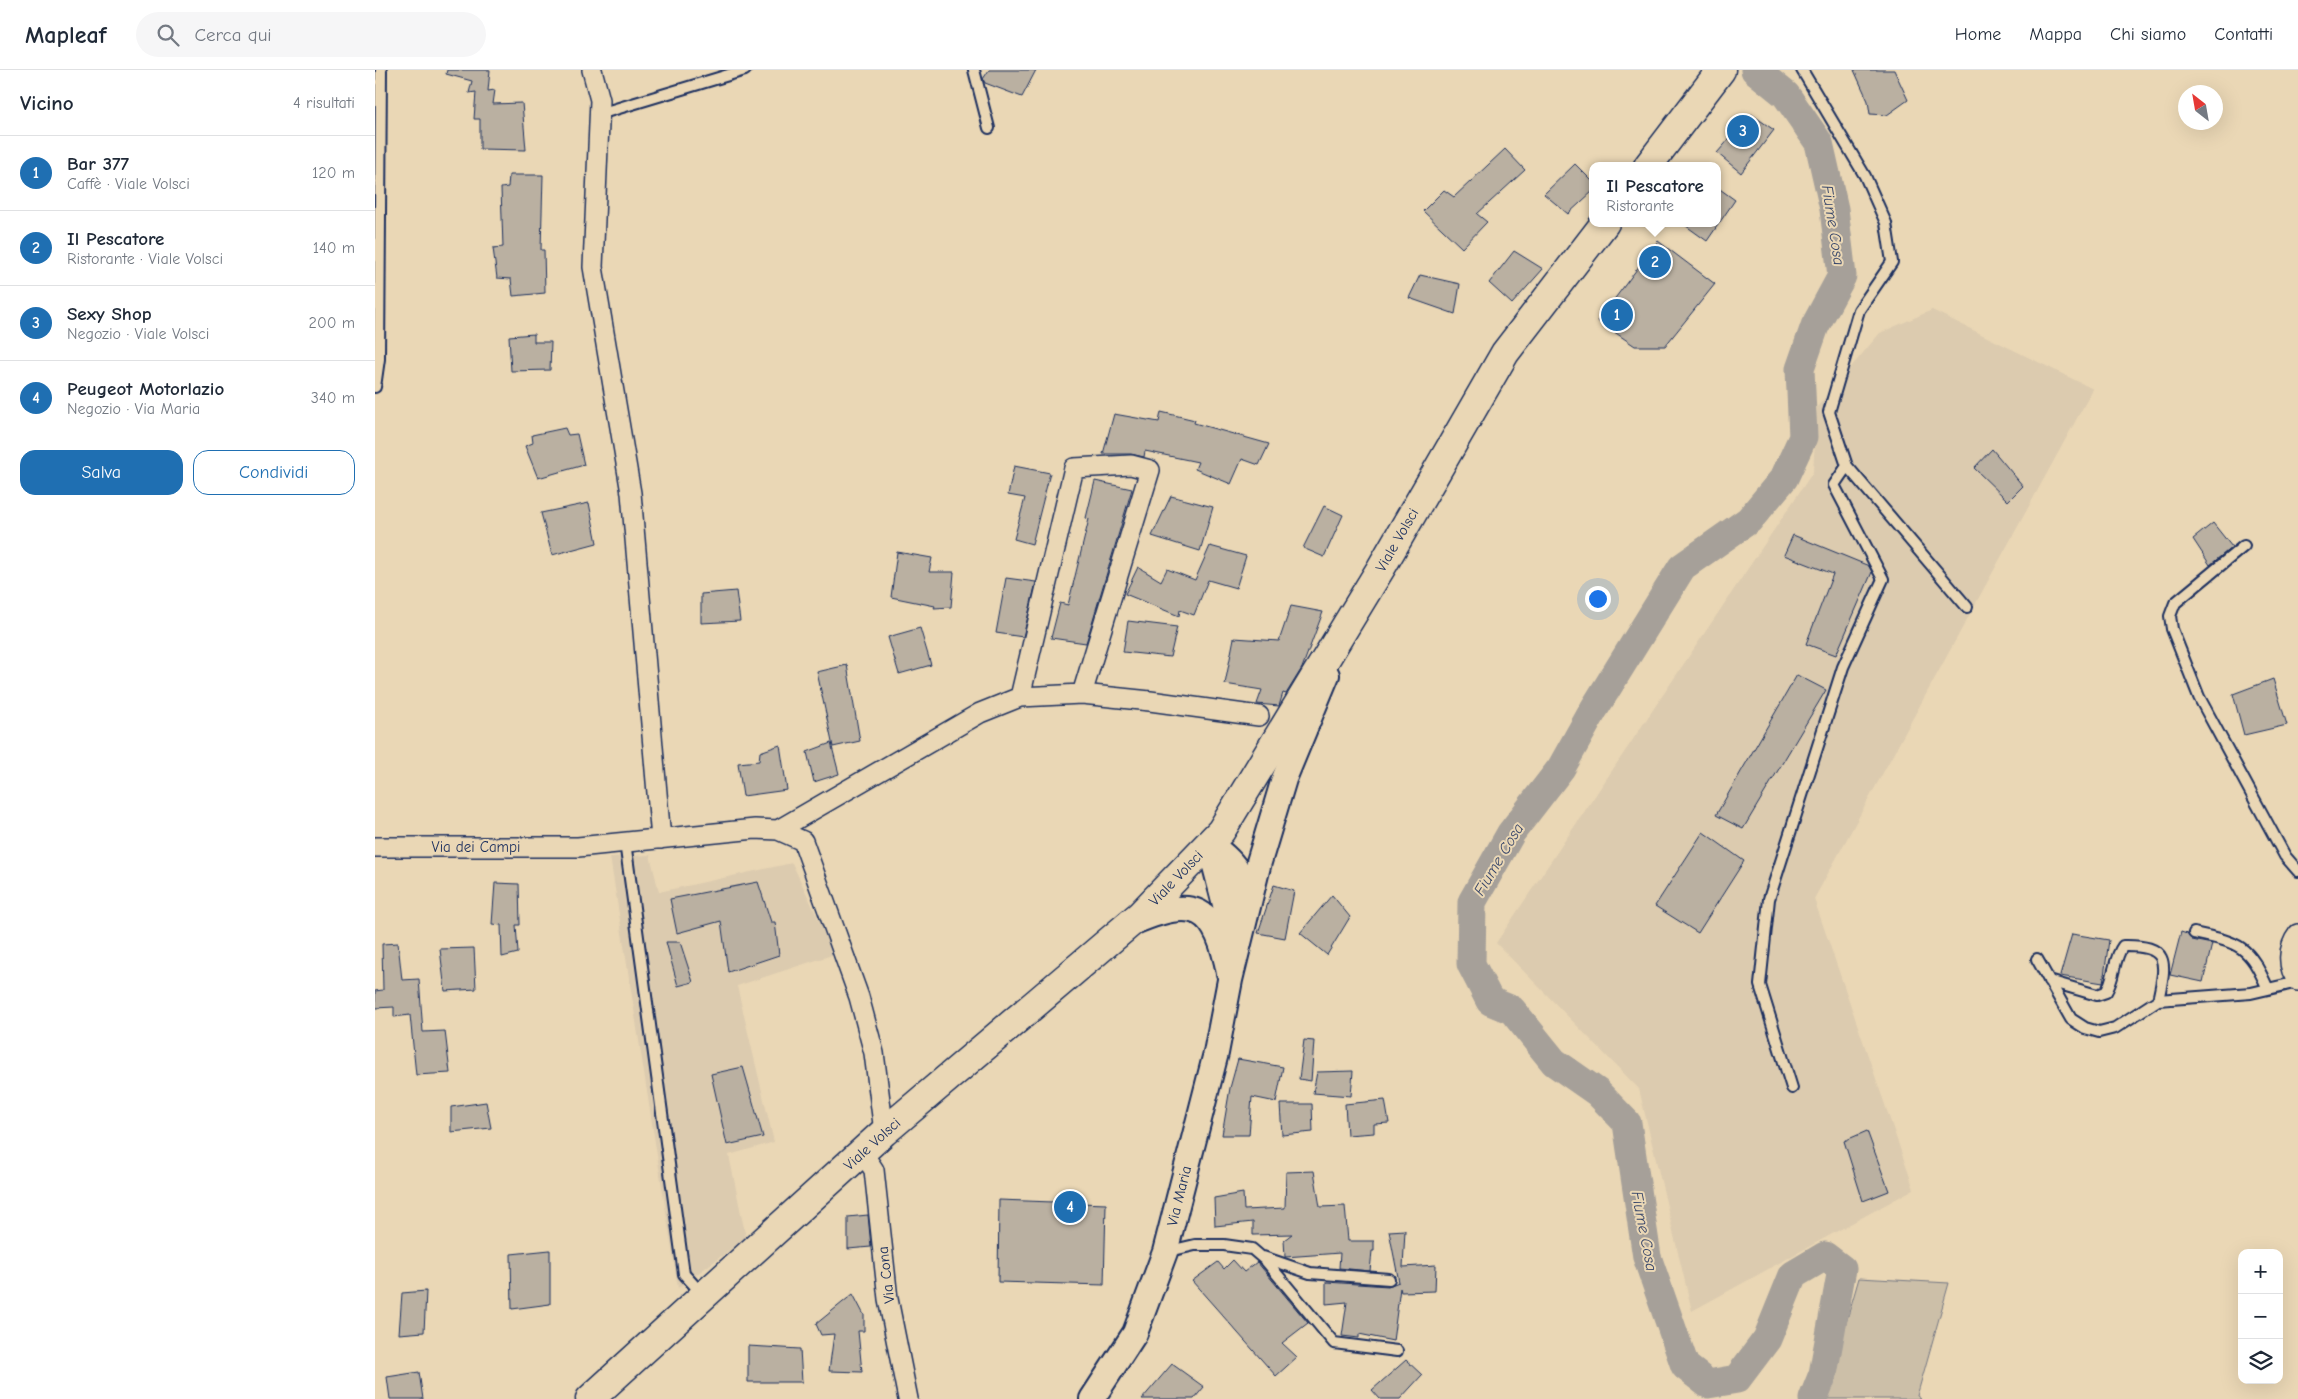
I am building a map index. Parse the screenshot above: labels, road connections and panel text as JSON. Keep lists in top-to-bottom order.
{
  "streets": {
    "main road": ["Viale Volsci"],
    "street": ["Via dei Campi", "Via Maria", "Via Cona"]
  },
  "crossings": [
    ["Viale Volsci", "Via Cona"]
  ],
  "water": ["Fiume Cosa"],
  "north": "top left",
  "page": {
    "header": "Mapleaf",
    "search": "Cerca qui",
    "nav": [
      "Home",
      "Mappa",
      "Chi siamo",
      "Contatti"
    ],
    "heading": ["Vicino", "4 risultati"],
    "pins": [
      "3",
      "2",
      "1",
      "4"
    ],
    "list": [
      {
        "mark": "1",
        "name": "Bar 377",
        "note": "Caffè · Viale Volsci",
        "value": "120 m"
      },
      {
        "mark": "2",
        "name": "Il Pescatore",
        "note": "Ristorante · Viale Volsci",
        "value": "140 m"
      },
      {
        "mark": "3",
        "name": "Sexy Shop",
        "note": "Negozio · Viale Volsci",
        "value": "200 m"
      },
      {
        "mark": "4",
        "name": "Peugeot Motorlazio",
        "note": "Negozio · Via Maria",
        "value": "340 m"
      }
    ],
    "popup": ["Il Pescatore", "Ristorante"],
    "buttons": ["Salva", "Condividi"],
    "map_buttons": ["+", "−"]
  }
}
